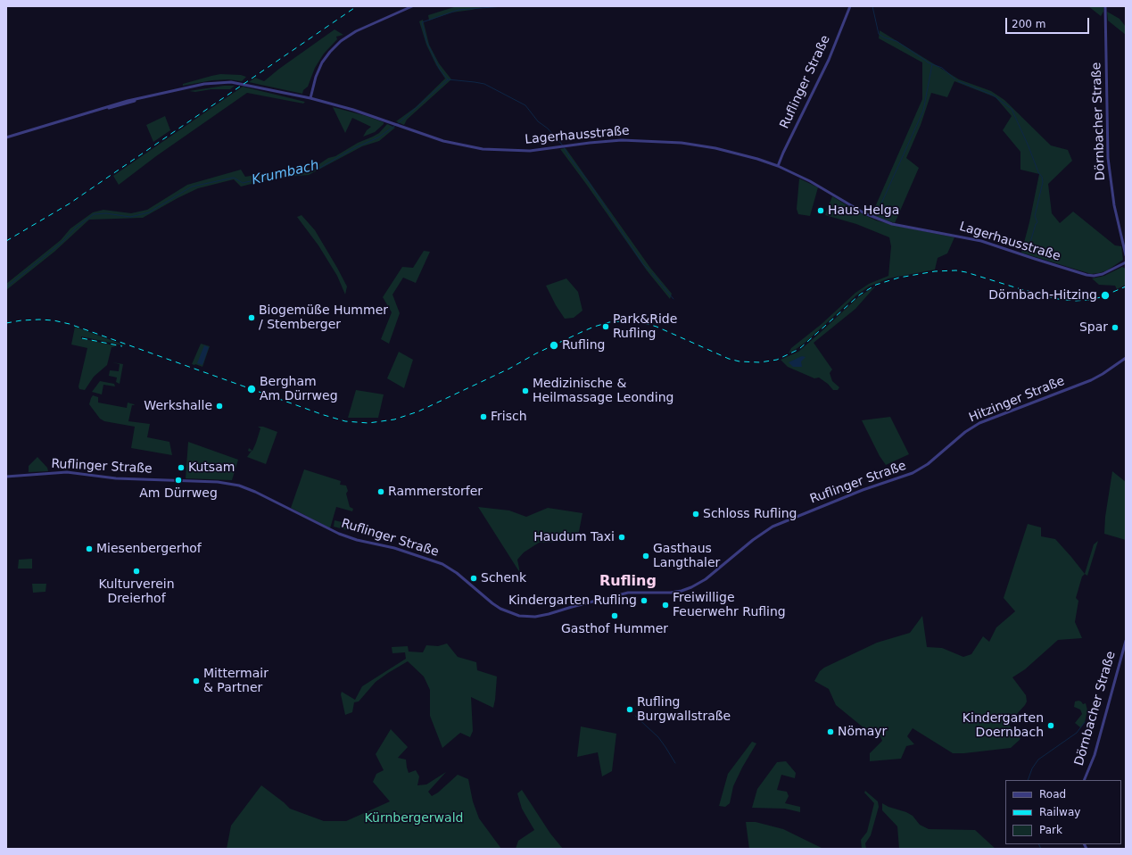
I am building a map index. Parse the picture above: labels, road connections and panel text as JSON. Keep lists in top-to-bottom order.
{
  "streets": {
    "street": [
      "Ruflinger Straße",
      "Dörnbacher Straße",
      "Lagerhausstraße",
      "Hitzinger Straße"
    ]
  },
  "crossings": [
    ["Ruflinger Straße", "Lagerhausstraße"],
    ["Ruflinger Straße", "Hitzinger Straße"]
  ],
  "districts": ["Rufling"],
  "water": ["Krumbach"],
  "parks": ["Kürnbergerwald"],
  "places": [
    "Haus Helga",
    "Dörnbach-Hitzing",
    "Biogemüße Hummer / Stemberger",
    "Park&Ride Rufling",
    "Spar",
    "Rufling",
    "Bergham Am Dürrweg",
    "Medizinische & Heilmassage Leonding",
    "Werkshalle",
    "Frisch",
    "Kutsam",
    "Am Dürrweg",
    "Rammerstorfer",
    "Schloss Rufling",
    "Haudum Taxi",
    "Miesenbergerhof",
    "Gasthaus Langthaler",
    "Kulturverein Dreierhof",
    "Schenk",
    "Kindergarten Rufling",
    "Freiwillige Feuerwehr Rufling",
    "Gasthof Hummer",
    "Mittermair & Partner",
    "Rufling Burgwallstraße",
    "Kindergarten Doernbach",
    "Nömayr"
  ],
  "legend": ["Road", "Railway", "Park"],
  "scale_bar": "200 m"
}
